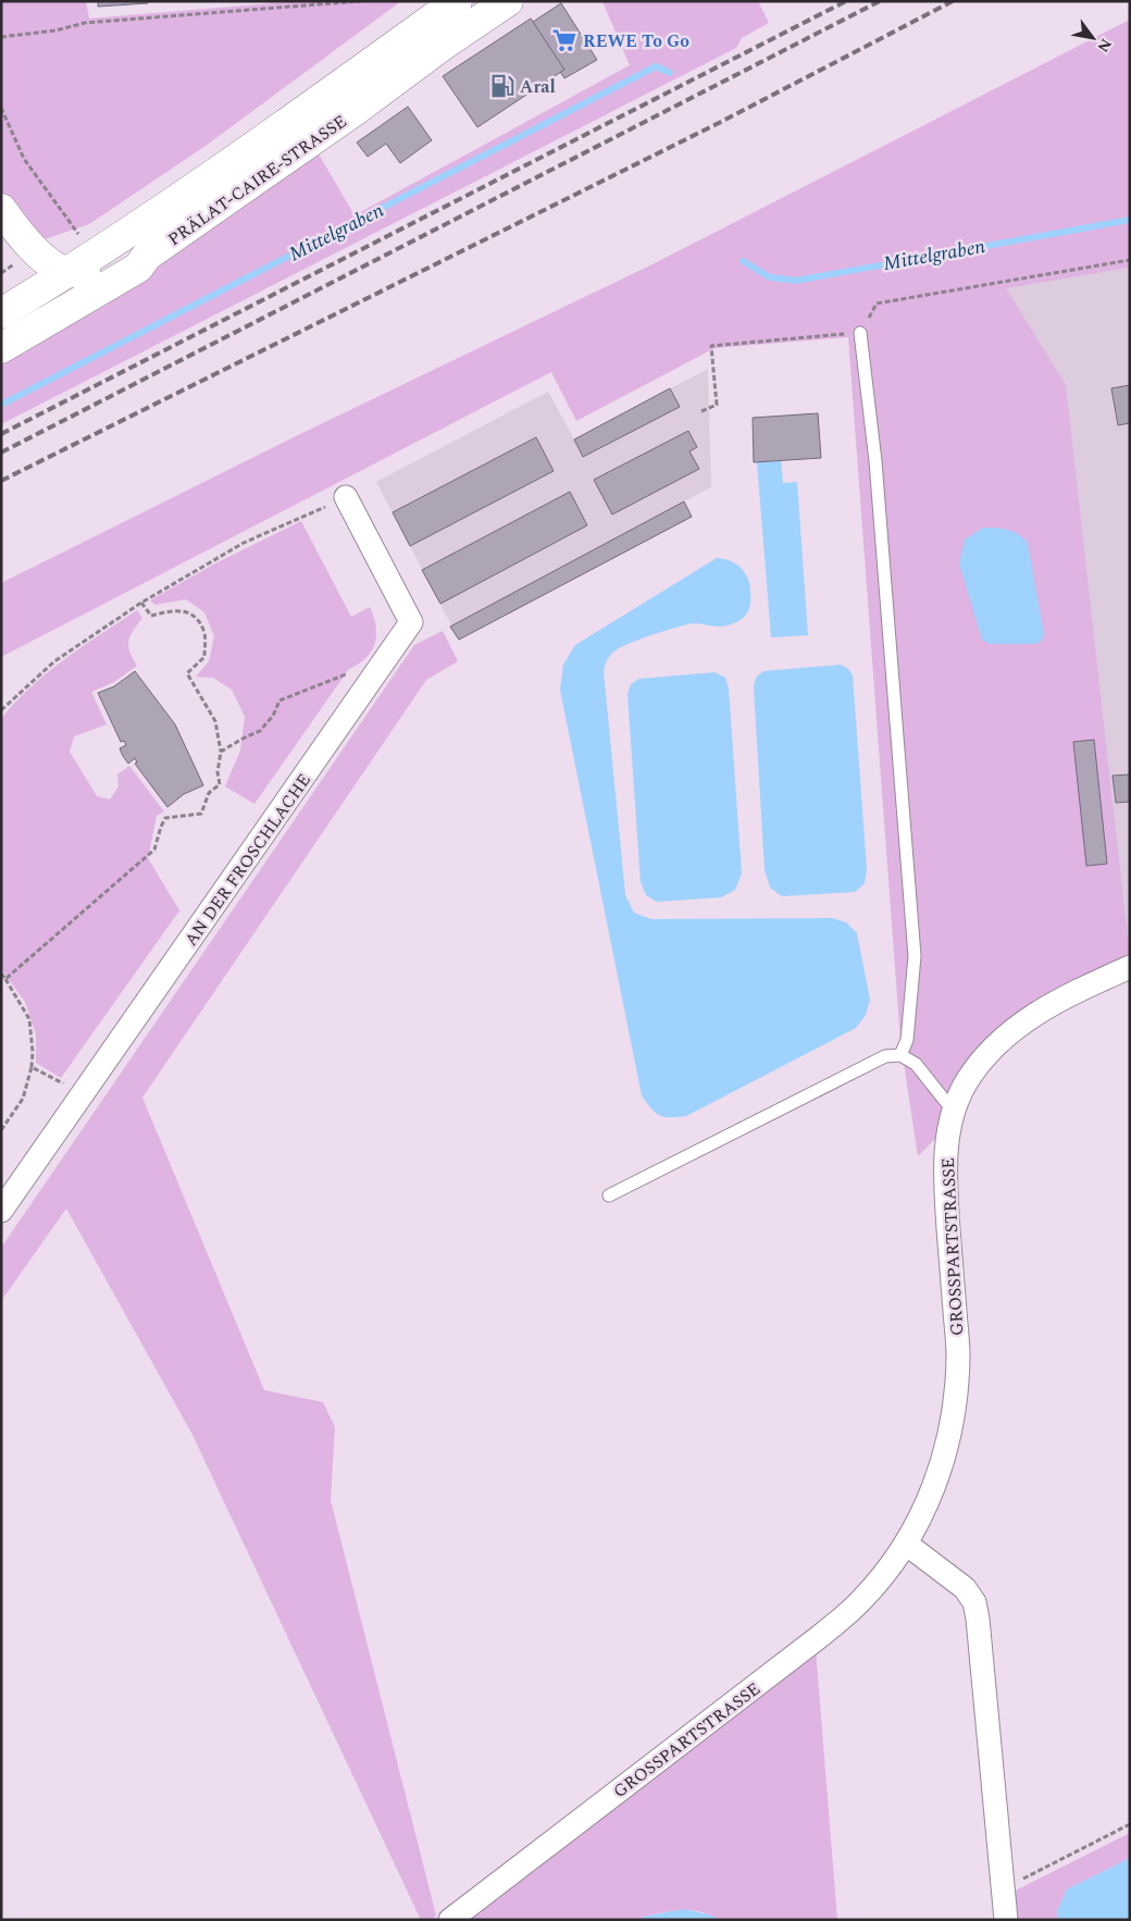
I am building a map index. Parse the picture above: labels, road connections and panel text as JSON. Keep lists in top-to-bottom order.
{
  "streets": {
    "street": ["PRÄLAT-CAIRE-STRASSE", "AN DER FROSCHLACHE", "GROSSPARTSTRASSE"]
  },
  "water": ["Mittelgraben"],
  "places": {
    "supermarket": ["REWE To Go"],
    "fuel station": ["Aral"]
  },
  "north": "bottom right"
}
